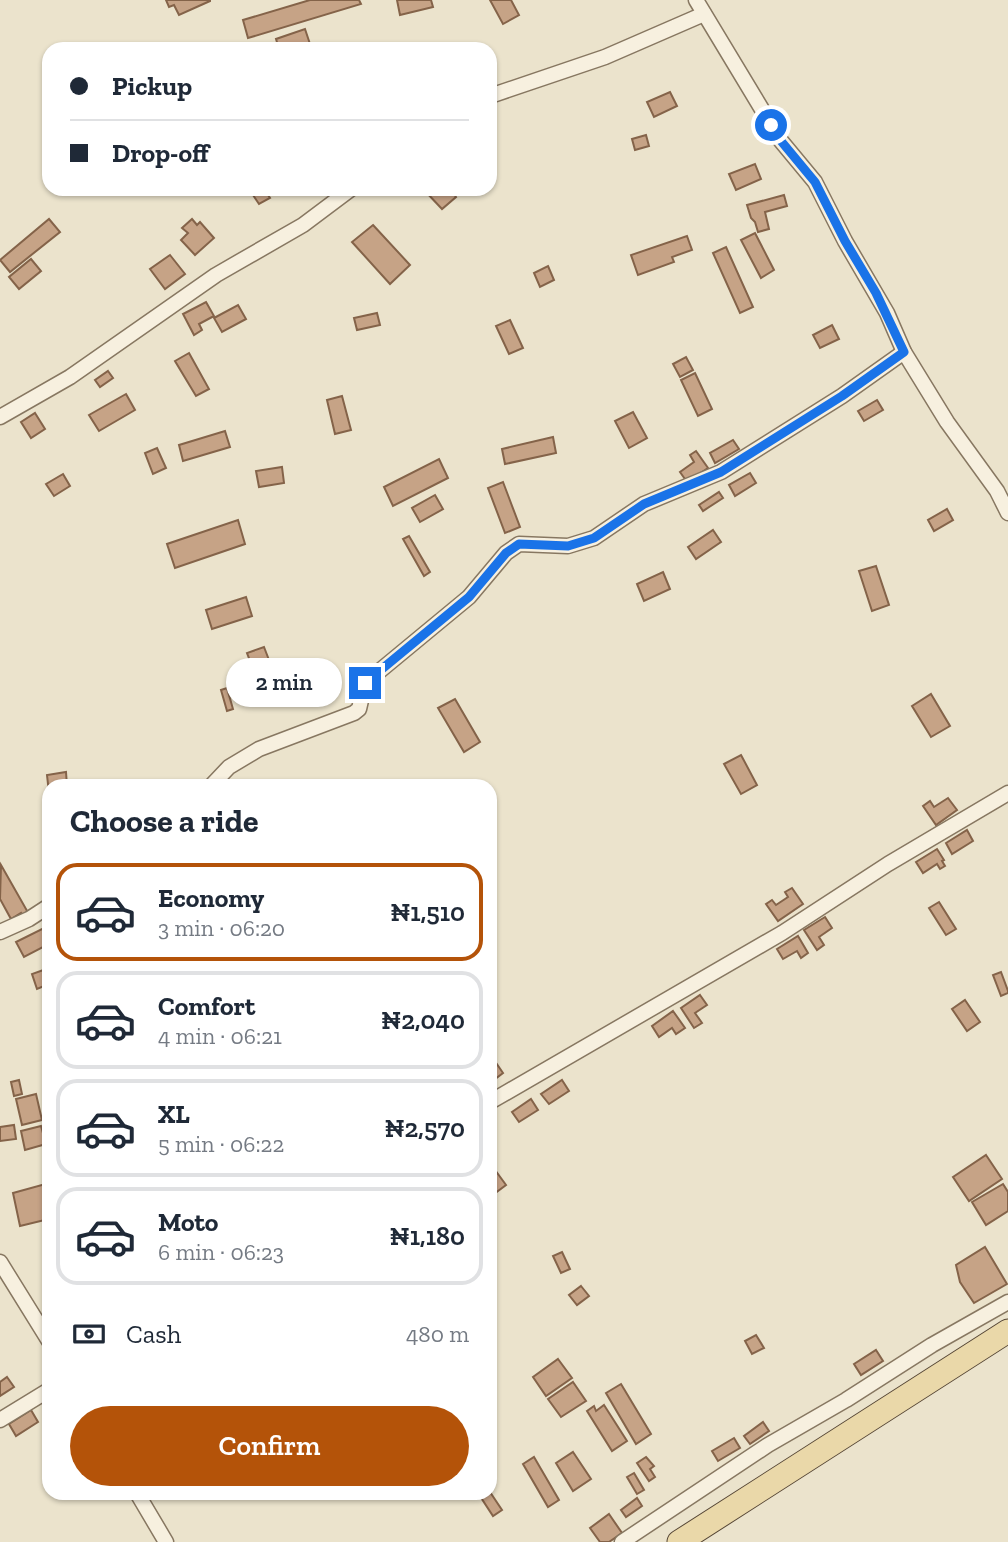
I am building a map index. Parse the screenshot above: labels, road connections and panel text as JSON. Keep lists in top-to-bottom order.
{
  "page": {
    "banner": ["Pickup", "Drop-off"],
    "bubble": "2 min",
    "heading": "Choose a ride",
    "list": [
      {
        "name": "Economy",
        "note": "3 min · 06:20",
        "value": "₦1,510"
      },
      {
        "name": "Comfort",
        "note": "4 min · 06:21",
        "value": "₦2,040"
      },
      {
        "name": "XL",
        "note": "5 min · 06:22",
        "value": "₦2,570"
      },
      {
        "name": "Moto",
        "note": "6 min · 06:23",
        "value": "₦1,180"
      }
    ],
    "pay": ["Cash", "480 m"],
    "buttons": "Confirm"
  }
}
